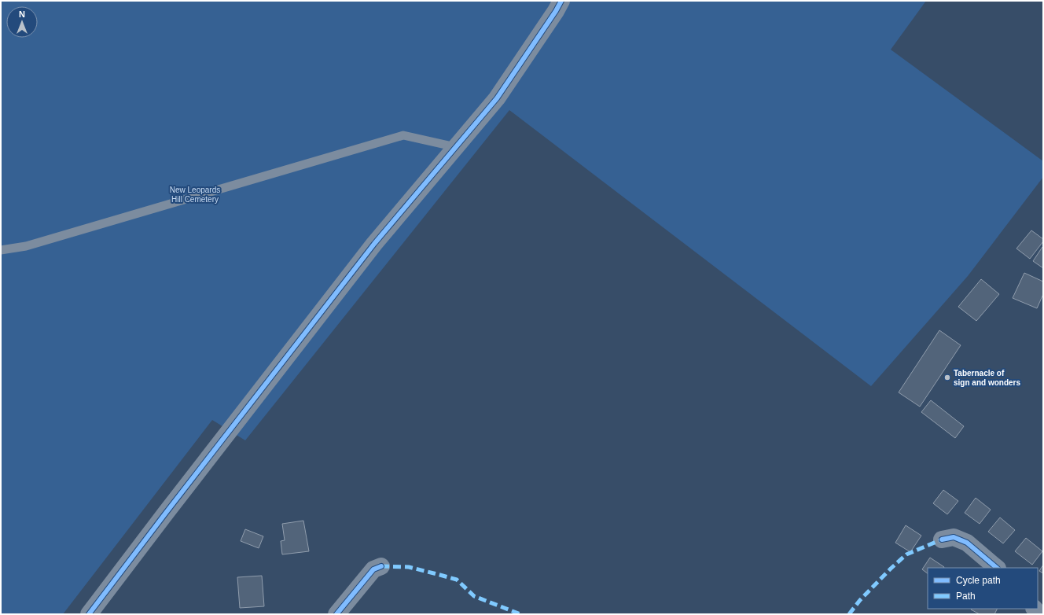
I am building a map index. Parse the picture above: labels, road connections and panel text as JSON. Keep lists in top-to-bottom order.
{
  "parks": ["New Leopards Hill Cemetery"],
  "places": ["Tabernacle of sign and wonders"],
  "legend": ["Cycle path", "Path"],
  "north": "top"
}
